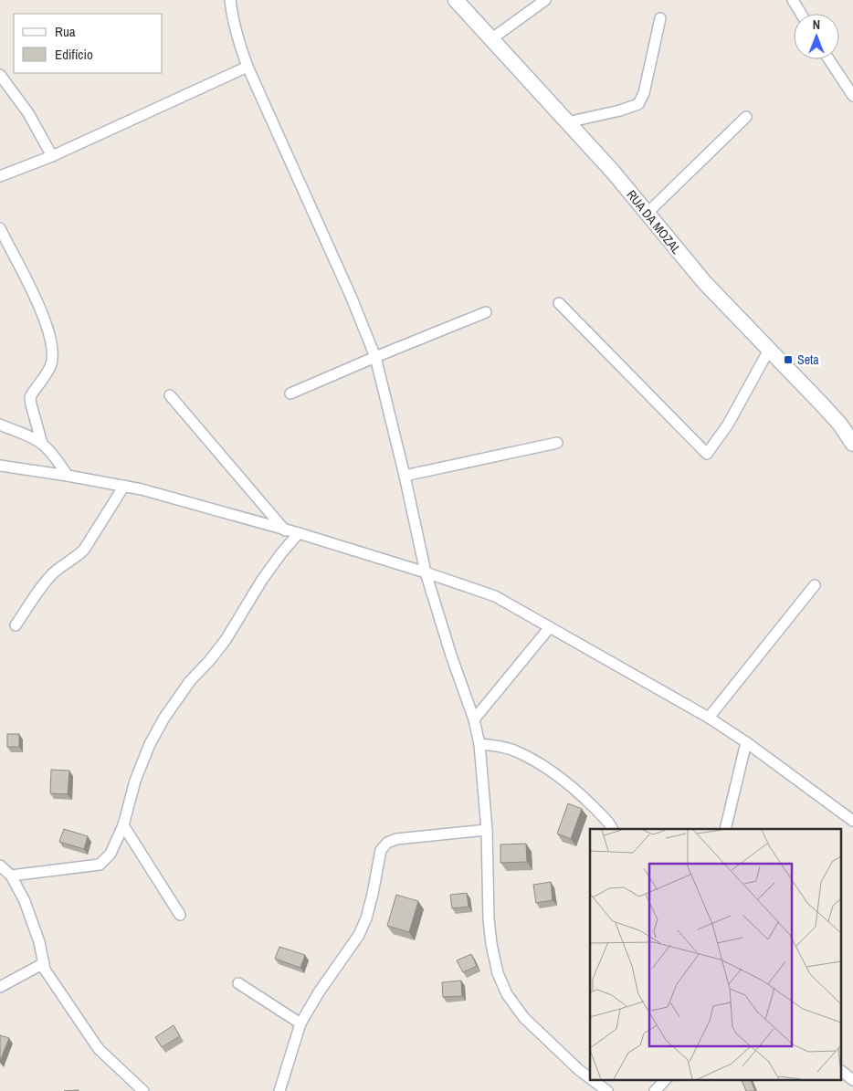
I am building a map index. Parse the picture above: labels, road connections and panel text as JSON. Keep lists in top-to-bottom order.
{
  "streets": {
    "main road": ["RUA DA MOZAL"]
  },
  "places": {
    "transit": ["Seta"]
  },
  "legend": ["Rua", "Edifício"],
  "north": "top"
}
